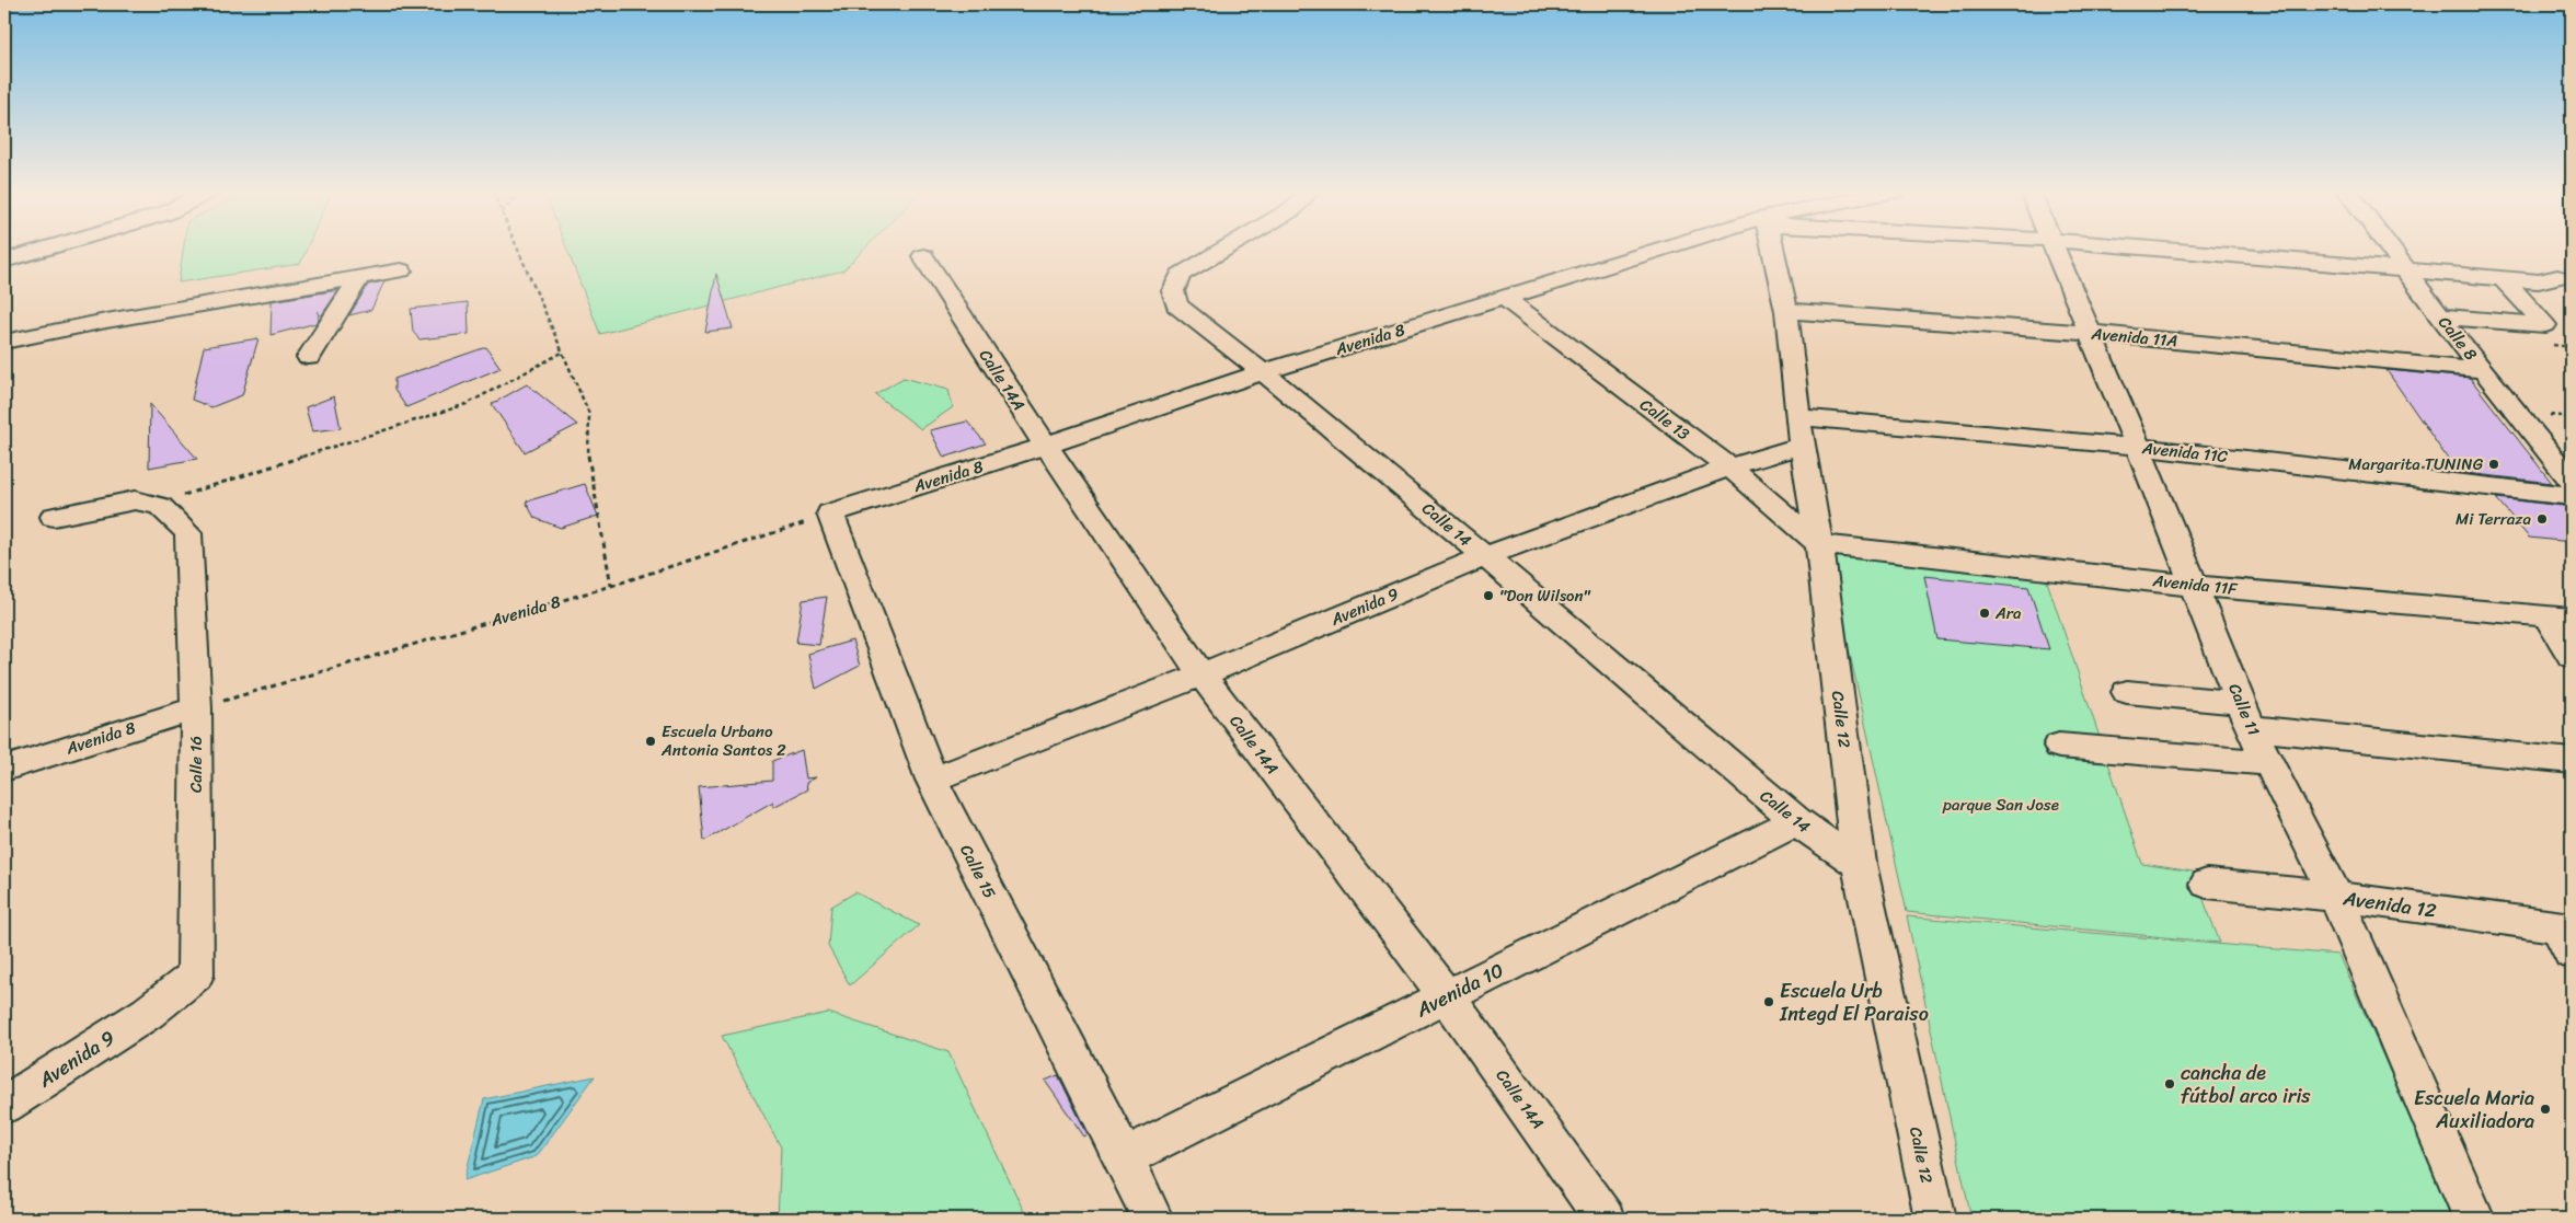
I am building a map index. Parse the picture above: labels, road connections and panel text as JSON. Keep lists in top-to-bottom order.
{
  "streets": {
    "street": [
      "Avenida 11A",
      "Calle 8",
      "Avenida 8",
      "Calle 14A",
      "Calle 13",
      "Avenida 11C",
      "Calle 14",
      "Avenida 11F",
      "Avenida 9",
      "Calle 11",
      "Calle 12",
      "Calle 16",
      "Calle 15",
      "Avenida 12",
      "Avenida 10"
    ]
  },
  "crossings": [
    ["Avenida 11A", "Calle 8"],
    ["Avenida 11A", "Calle 11"],
    ["Avenida 11A", "Calle 12"],
    ["Avenida 8", "Calle 14A"],
    ["Avenida 8", "Calle 13"],
    ["Avenida 8", "Calle 14"],
    ["Avenida 8", "Calle 16"],
    ["Avenida 8", "Calle 15"],
    ["Calle 14A", "Avenida 9"],
    ["Calle 14A", "Avenida 10"],
    ["Calle 13", "Avenida 11F"],
    ["Calle 13", "Avenida 9"],
    ["Calle 13", "Calle 12"],
    ["Avenida 11C", "Calle 11"],
    ["Avenida 11C", "Calle 12"],
    ["Calle 14", "Avenida 9"],
    ["Calle 14", "Calle 12"],
    ["Calle 14", "Avenida 10"],
    ["Avenida 11F", "Calle 11"],
    ["Avenida 11F", "Calle 12"],
    ["Avenida 9", "Calle 12"],
    ["Avenida 9", "Calle 16"],
    ["Avenida 9", "Calle 15"],
    ["Calle 11", "Avenida 12"],
    ["Calle 15", "Avenida 10"]
  ],
  "parks": ["parque San Jose"],
  "places": [
    "Margarita TUNING",
    "Mi Terraza",
    "\"Don Wilson\"",
    "Ara",
    "Escuela Urbano Antonia Santos 2",
    "Escuela Urb Integd El Paraiso",
    "cancha de fútbol arco iris",
    "Escuela Maria Auxiliadora"
  ]
}
